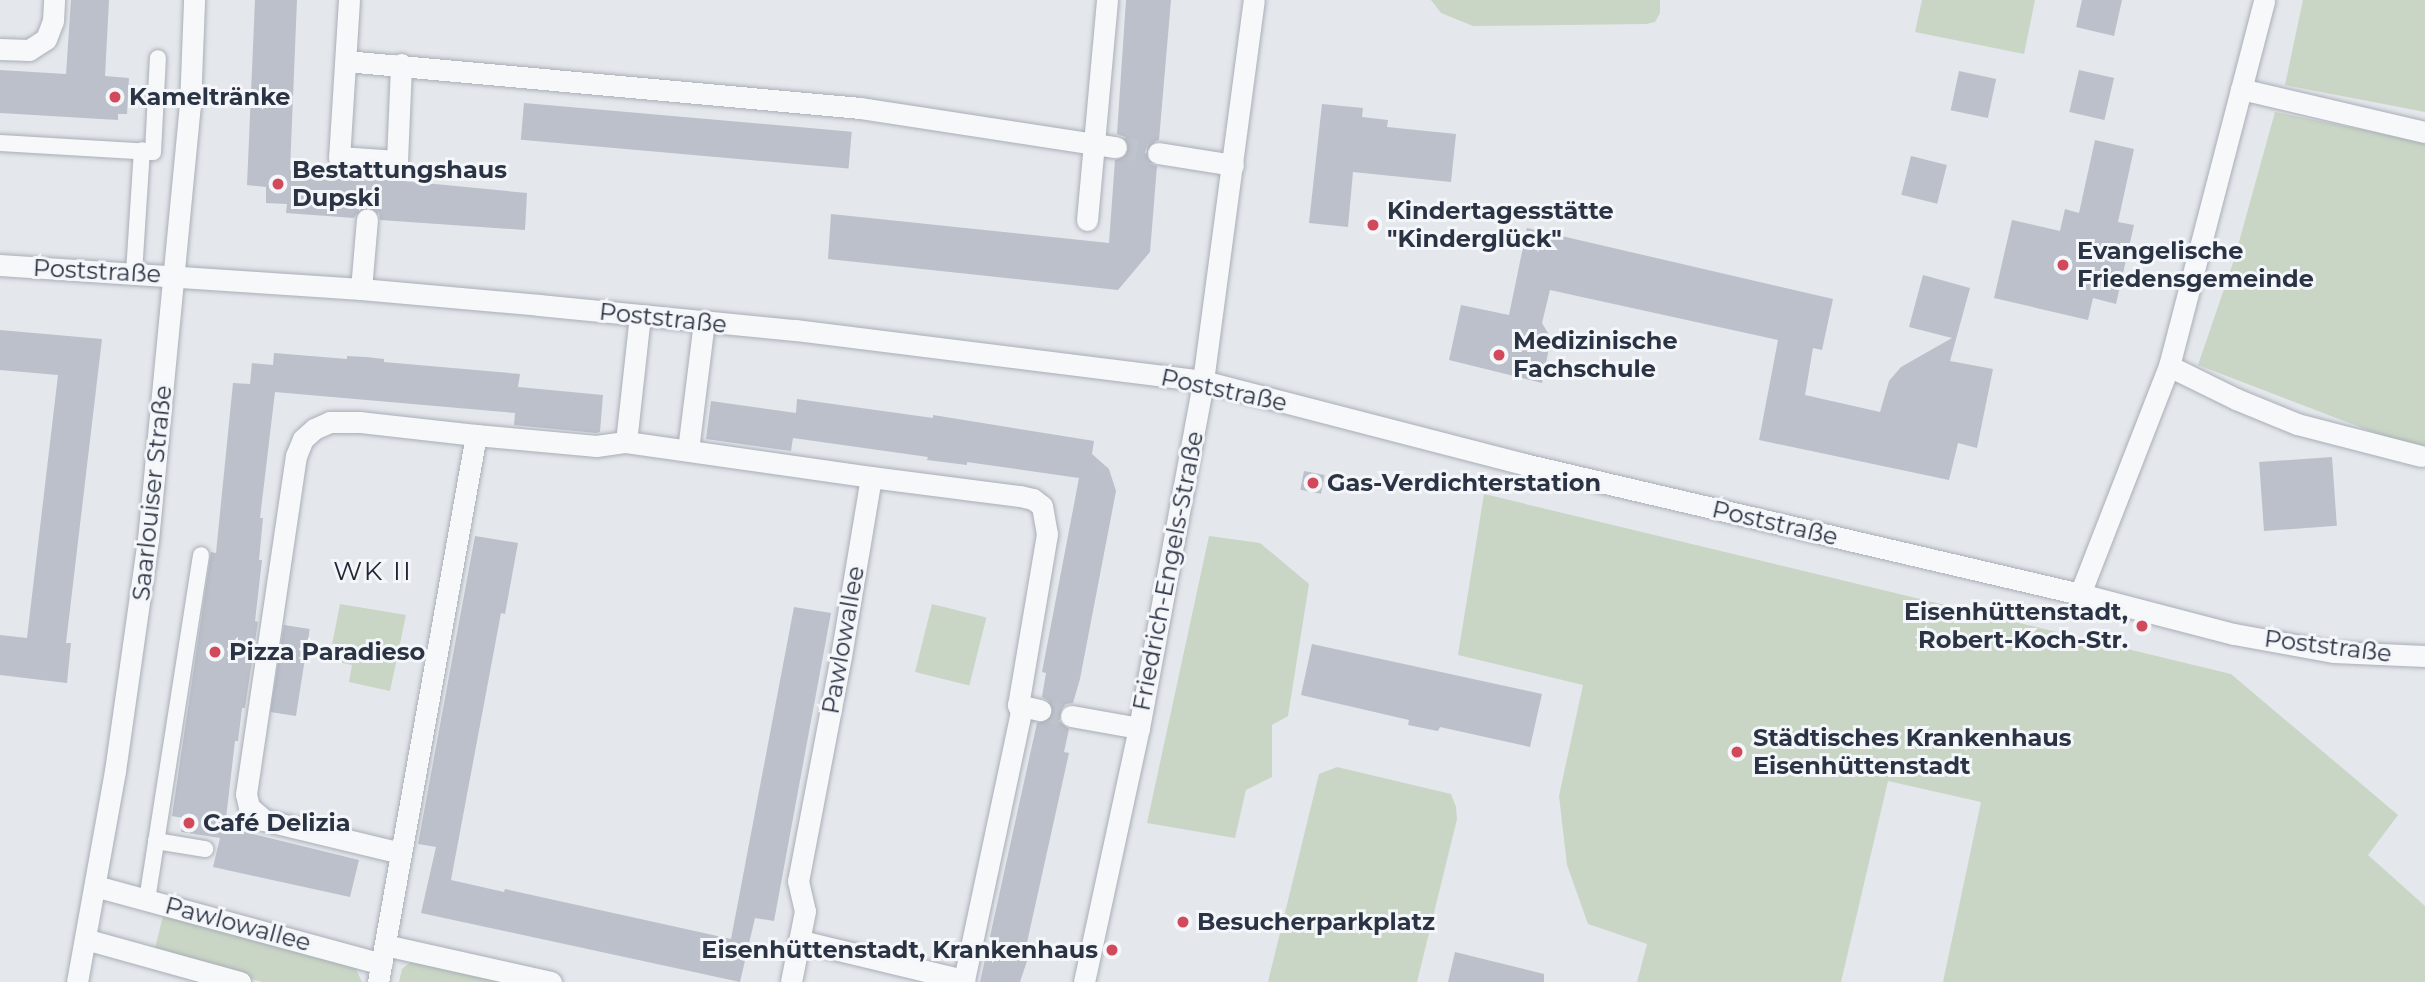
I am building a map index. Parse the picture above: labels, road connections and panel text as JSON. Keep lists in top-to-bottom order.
{
  "streets": {
    "street": [
      "Poststraße",
      "Saarlouiser Straße",
      "Friedrich-Engels-Straße",
      "Pawlowallee"
    ]
  },
  "crossings": [
    ["Poststraße", "Saarlouiser Straße"],
    ["Poststraße", "Friedrich-Engels-Straße"],
    ["Saarlouiser Straße", "Pawlowallee"]
  ],
  "districts": ["WK II"],
  "places": [
    "Kameltränke",
    "Bestattungshaus Dupski",
    "Kindertagesstätte \"Kinderglück\"",
    "Evangelische Friedensgemeinde",
    "Medizinische Fachschule",
    "Gas-Verdichterstation",
    "Eisenhüttenstadt, Robert-Koch-Str.",
    "Pizza Paradieso",
    "Städtisches Krankenhaus Eisenhüttenstadt",
    "Café Delizia",
    "Besucherparkplatz",
    "Eisenhüttenstadt, Krankenhaus"
  ]
}
